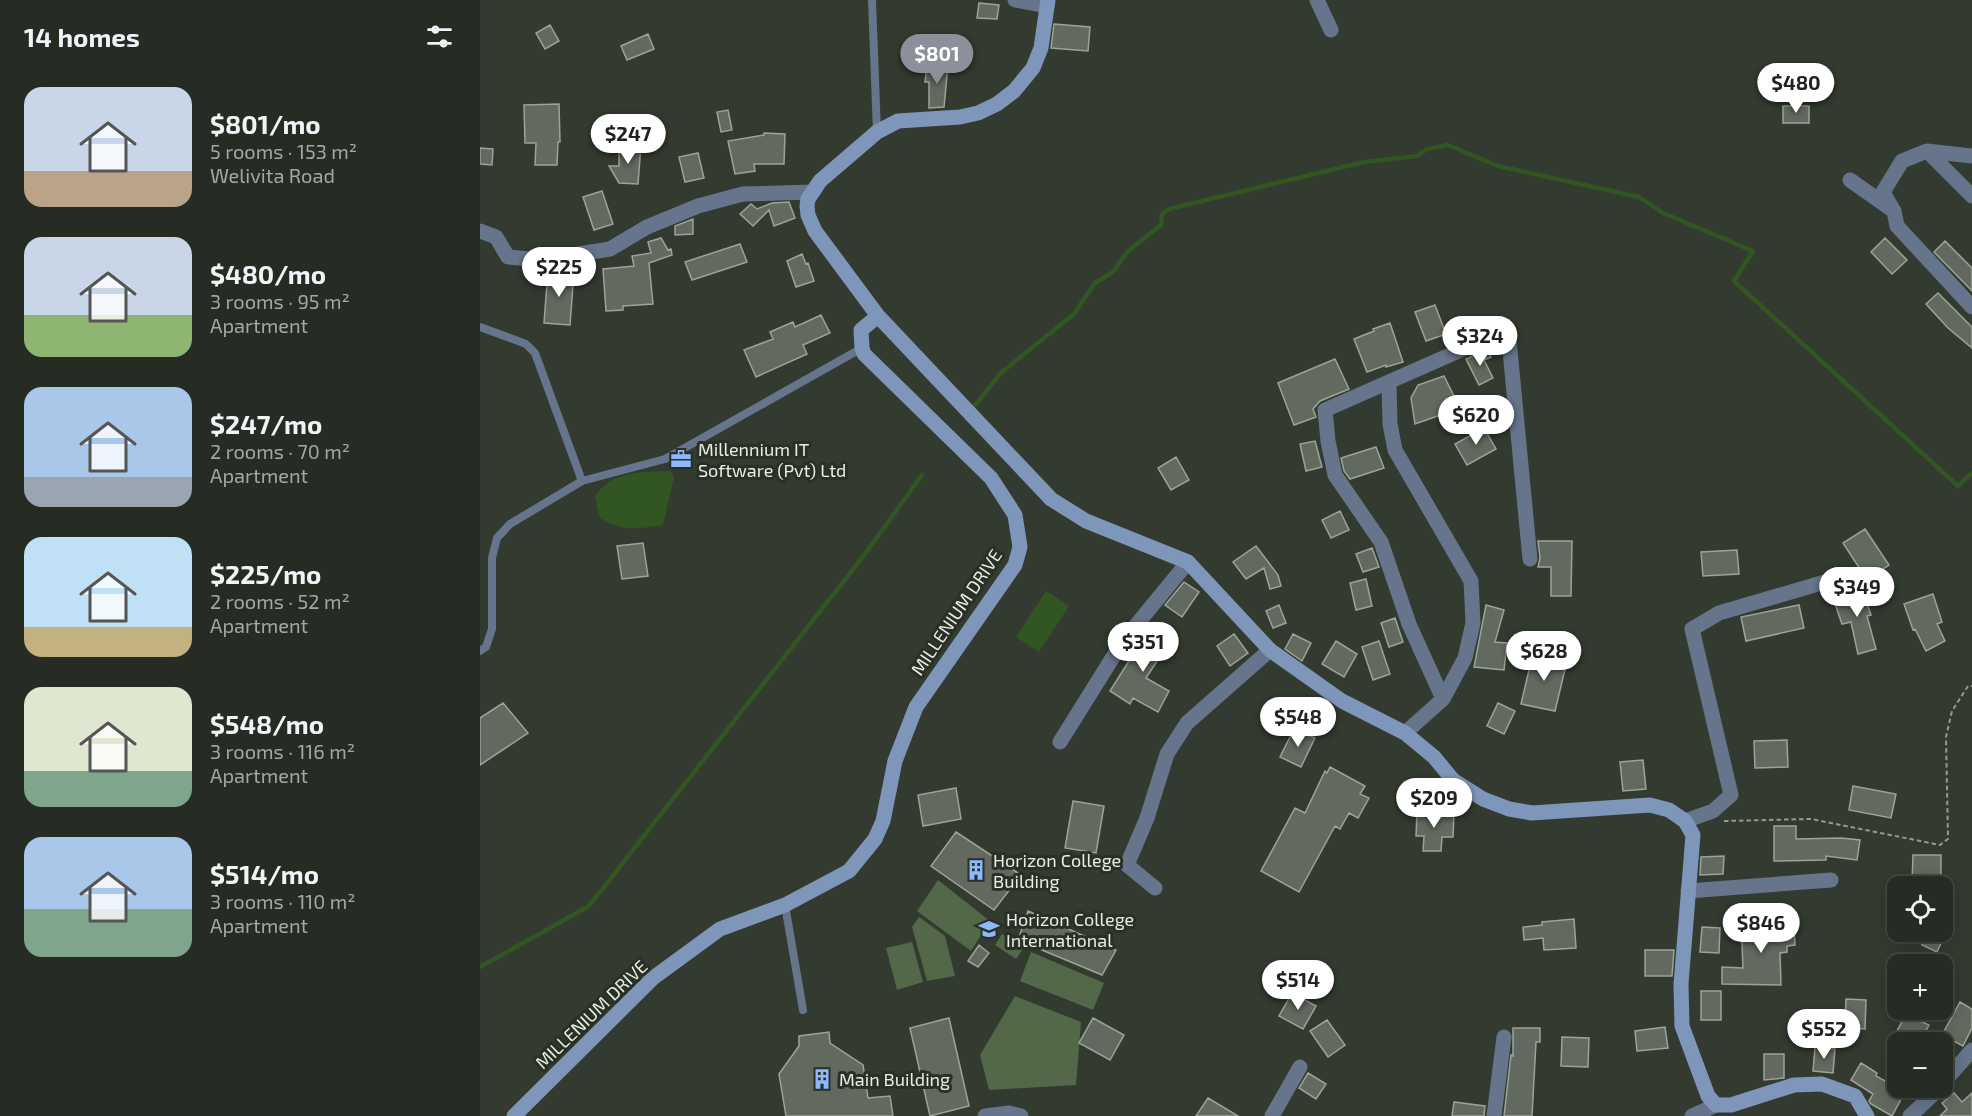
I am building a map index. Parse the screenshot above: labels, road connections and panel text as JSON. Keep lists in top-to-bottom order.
{
  "streets": {
    "street": ["MILLENIUM DRIVE"]
  },
  "places": {
    "office": ["Millennium IT Software (Pvt) Ltd"],
    "building": ["Horizon College Building", "Main Building"],
    "school or university": ["Horizon College International"]
  },
  "page": {
    "heading": "14 homes",
    "price": [
      "$801",
      "$480",
      "$247",
      "$225",
      "$324",
      "$620",
      "$349",
      "$351",
      "$628",
      "$548",
      "$209",
      "$846",
      "$514",
      "$552"
    ],
    "list": [
      {
        "name": "$801/mo",
        "note": "5 rooms · 153 m² · Welivita Road"
      },
      {
        "name": "$480/mo",
        "note": "3 rooms · 95 m² · Apartment"
      },
      {
        "name": "$247/mo",
        "note": "2 rooms · 70 m² · Apartment"
      },
      {
        "name": "$225/mo",
        "note": "2 rooms · 52 m² · Apartment"
      },
      {
        "name": "$548/mo",
        "note": "3 rooms · 116 m² · Apartment"
      },
      {
        "name": "$514/mo",
        "note": "3 rooms · 110 m² · Apartment"
      }
    ],
    "map_buttons": ["+", "−"]
  }
}
